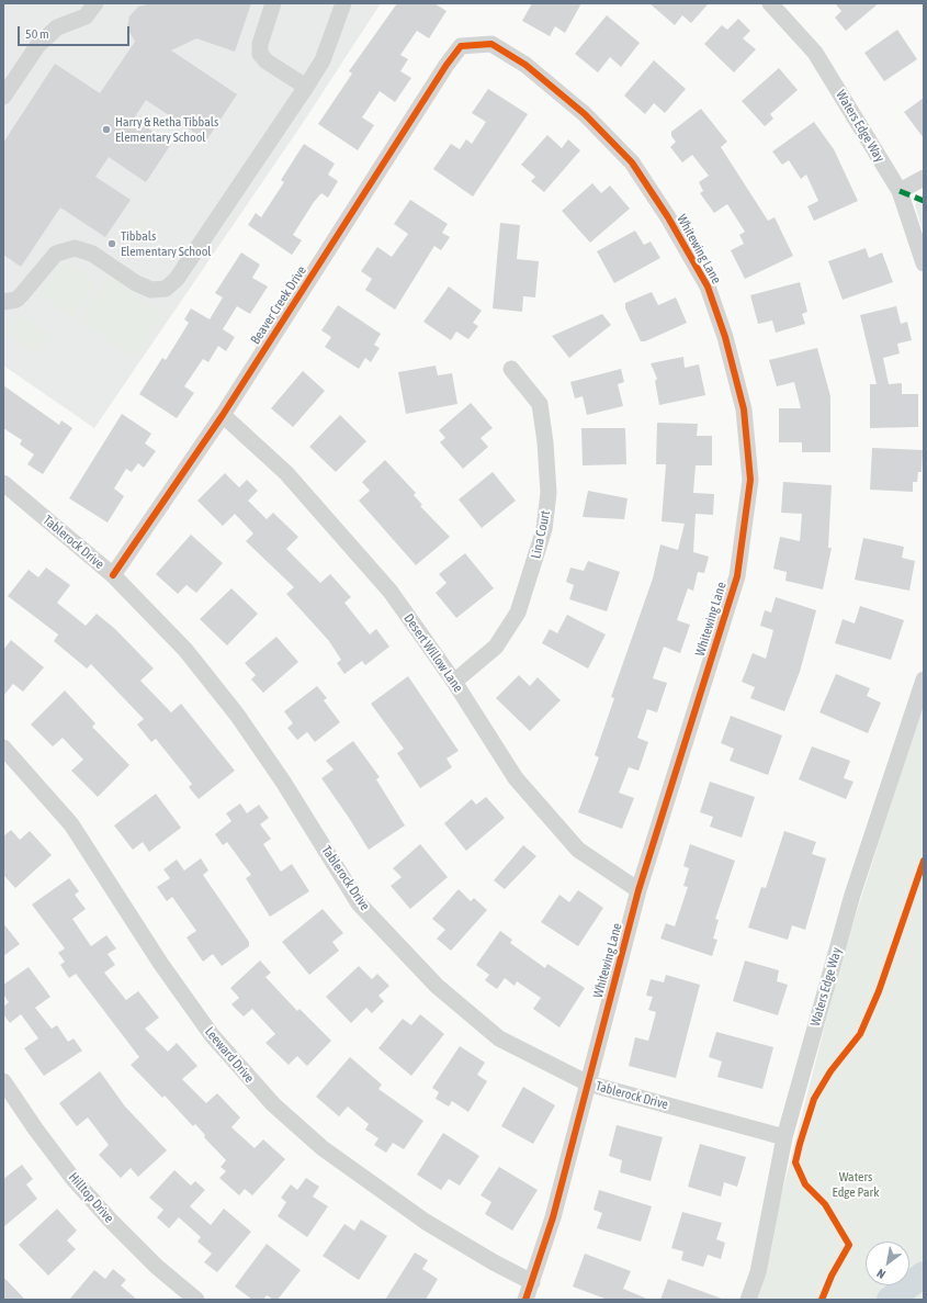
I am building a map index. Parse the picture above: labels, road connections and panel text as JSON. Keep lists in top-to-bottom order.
{
  "streets": {
    "street": [
      "Waters Edge Way",
      "Whitewing Lane",
      "Beaver Creek Drive",
      "Lina Court",
      "Tablerock Drive",
      "Desert Willow Lane",
      "Leeward Drive",
      "Hilltop Drive"
    ]
  },
  "crossings": [
    ["Waters Edge Way", "Tablerock Drive"],
    ["Whitewing Lane", "Beaver Creek Drive"],
    ["Whitewing Lane", "Tablerock Drive"],
    ["Whitewing Lane", "Desert Willow Lane"],
    ["Whitewing Lane", "Leeward Drive"],
    ["Beaver Creek Drive", "Tablerock Drive"],
    ["Beaver Creek Drive", "Desert Willow Lane"],
    ["Lina Court", "Desert Willow Lane"]
  ],
  "parks": ["Waters Edge Park"],
  "places": ["Harry & Retha Tibbals Elementary School", "Tibbals Elementary School"],
  "scale_bar": "50 m",
  "north": "bottom left"
}
